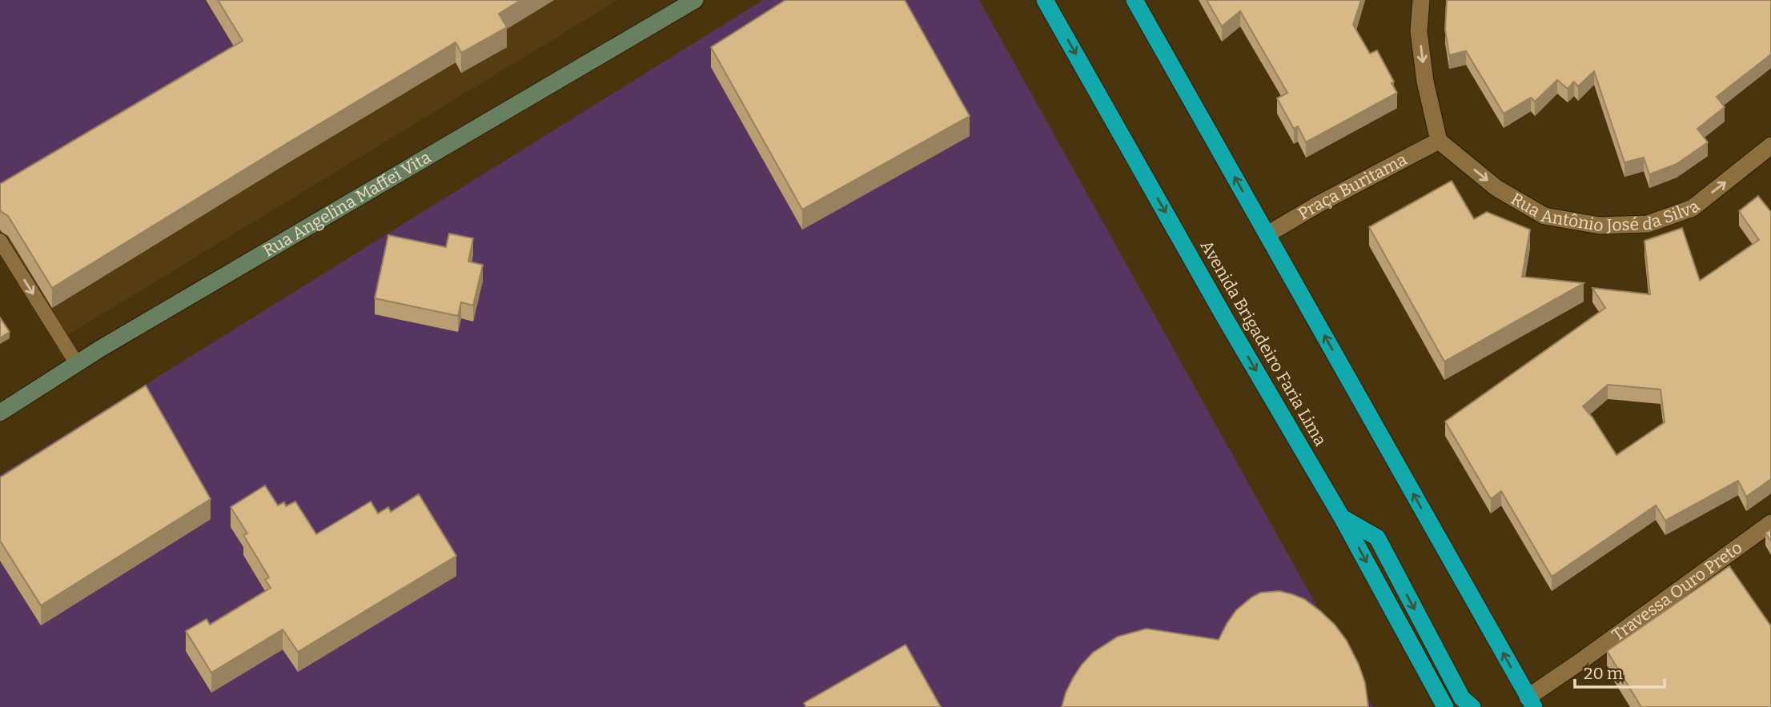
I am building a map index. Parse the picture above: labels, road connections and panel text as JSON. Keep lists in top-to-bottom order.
{
  "streets": {
    "highway": ["Avenida Brigadeiro Faria Lima"],
    "street": [
      "Praça Buritama",
      "Rua Antônio José da Silva",
      "Rua Angelina Maffei Vita",
      "Travessa Ouro Preto"
    ]
  },
  "crossings": [
    ["Praça Buritama", "Rua Antônio José da Silva"]
  ],
  "one_way": ["Rua Antônio José da Silva"],
  "scale_bar": "20 m"
}
